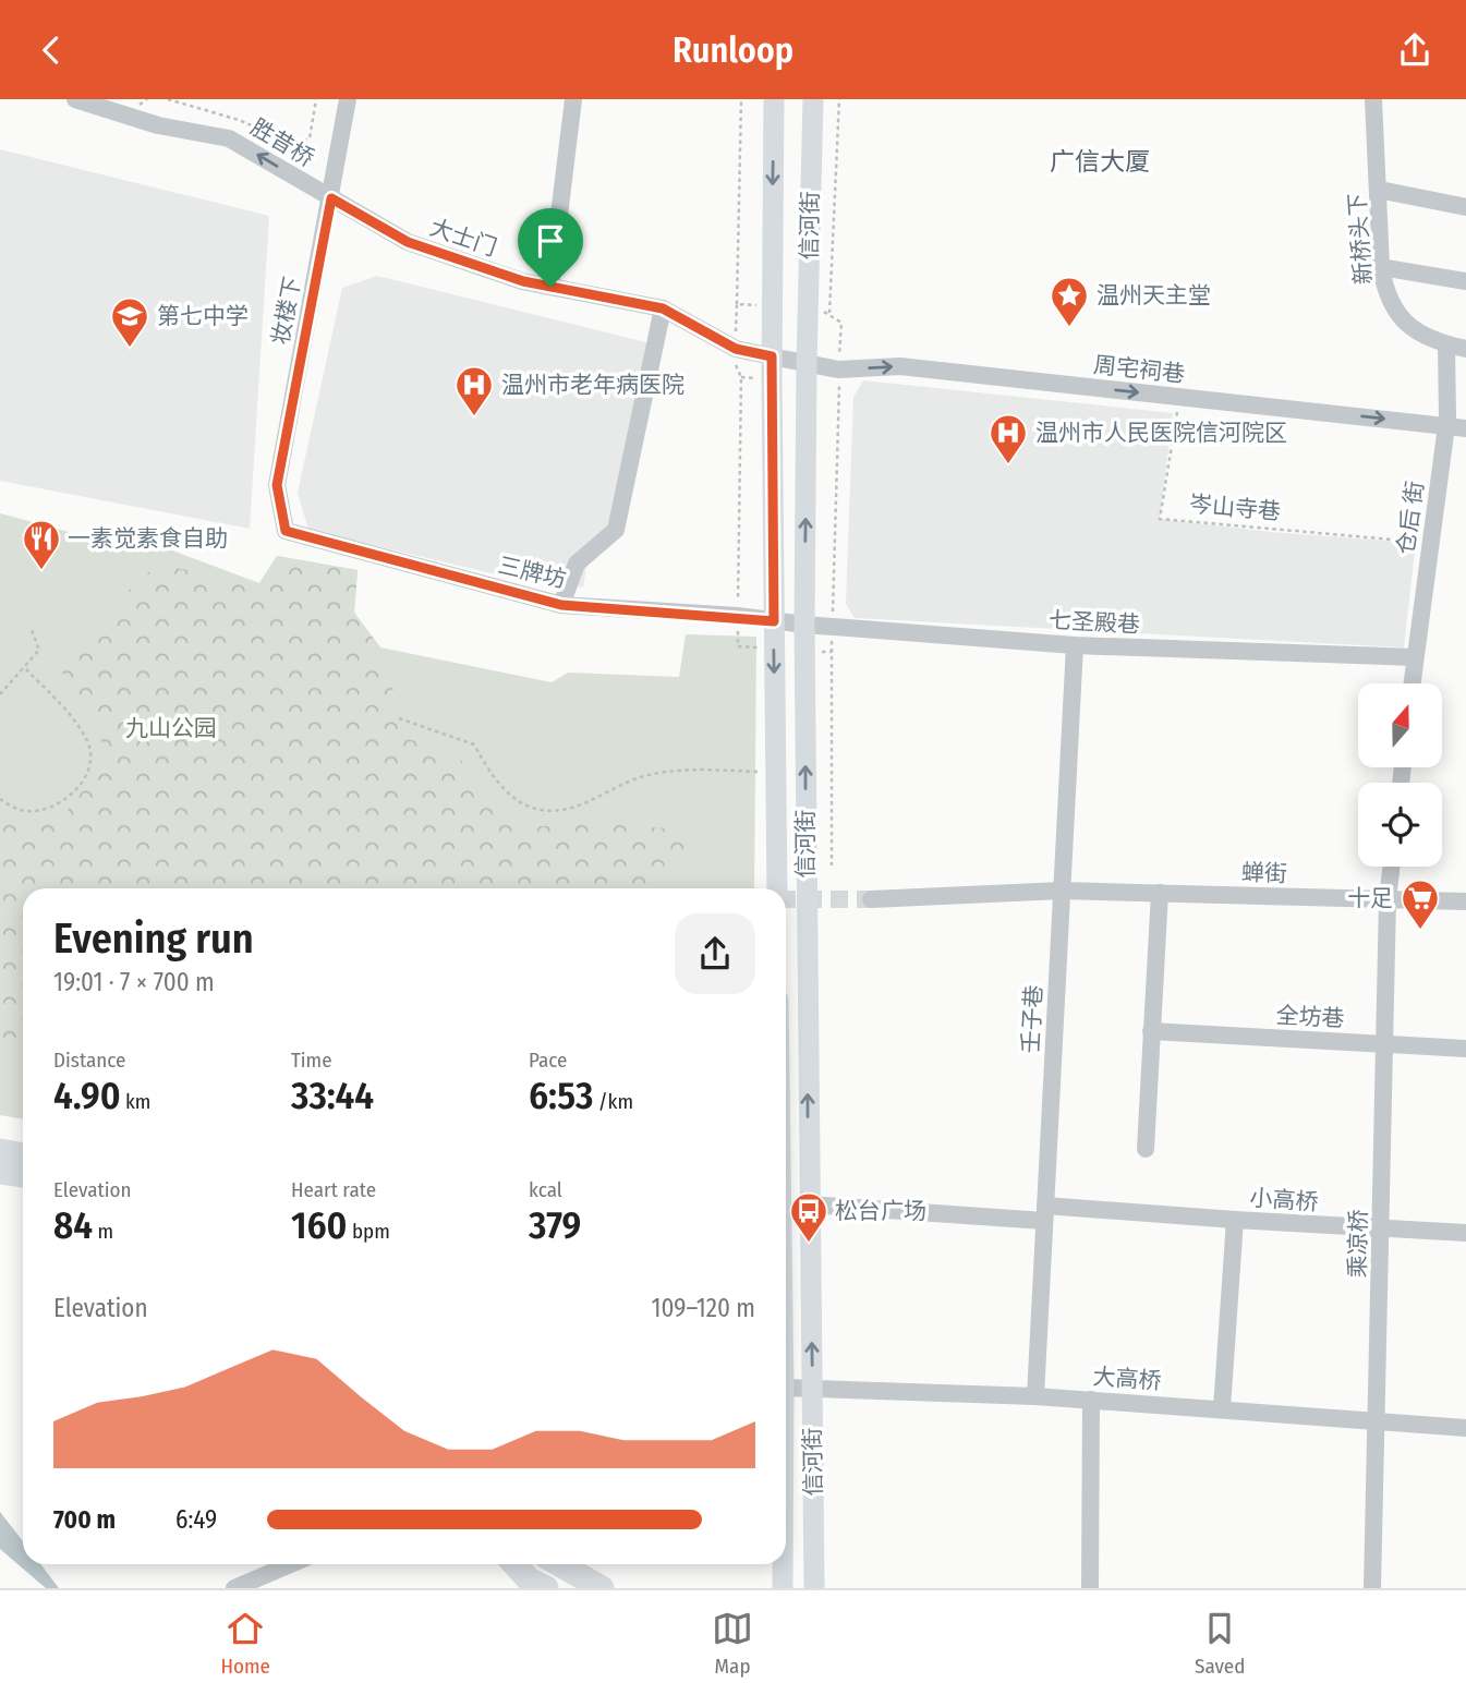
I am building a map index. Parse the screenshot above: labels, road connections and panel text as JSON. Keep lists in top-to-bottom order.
{
  "streets": {
    "main road": ["信河街"],
    "street": [
      "胜昔桥",
      "大士门",
      "新桥头下",
      "妆楼下",
      "周宅祠巷",
      "仓后 街",
      "三牌坊",
      "七圣殿巷",
      "蝉街",
      "全坊巷",
      "壬子巷",
      "小高桥",
      "乘凉桥",
      "大高桥"
    ],
    "path": ["岑山寺巷"]
  },
  "crossings": [
    ["胜昔桥", "大士门"],
    ["胜昔桥", "妆楼下"],
    ["信河街", "大士门"],
    ["信河街", "周宅祠巷"],
    ["信河街", "三牌坊"],
    ["信河街", "七圣殿巷"],
    ["信河街", "小高桥"],
    ["信河街", "大高桥"],
    ["大士门", "妆楼下"],
    ["大士门", "周宅祠巷"],
    ["新桥头下", "仓后 街"],
    ["妆楼下", "三牌坊"],
    ["周宅祠巷", "岑山寺巷"],
    ["周宅祠巷", "仓后 街"],
    ["岑山寺巷", "仓后 街"],
    ["仓后 街", "七圣殿巷"],
    ["三牌坊", "七圣殿巷"],
    ["七圣殿巷", "壬子巷"],
    ["蝉街", "壬子巷"],
    ["蝉街", "乘凉桥"],
    ["全坊巷", "乘凉桥"],
    ["壬子巷", "小高桥"],
    ["壬子巷", "大高桥"],
    ["小高桥", "乘凉桥"],
    ["小高桥", "大高桥"],
    ["乘凉桥", "大高桥"]
  ],
  "one_way": ["胜昔桥", "周宅祠巷"],
  "districts": ["广信大厦"],
  "parks": ["九山公园"],
  "places": {
    "place": ["温州天主堂"],
    "school or university": ["第七中学"],
    "hospital": ["温州市老年病医院", "温州市人民医院信河院区"],
    "restaurant": ["一素觉素食自助"],
    "supermarket": ["十足"],
    "bus stop": ["松台广场"]
  },
  "north": "top",
  "page": {
    "header": "Runloop",
    "heading": ["Evening run", "19:01 · 7 × 700 m"],
    "stats": [
      ["Distance", "4.90 km"],
      ["Time", "33:44"],
      ["Pace", "6:53 /km"],
      ["Elevation", "84 m"],
      ["Heart rate", "160 bpm"],
      ["kcal", "379"]
    ],
    "chart": ["Elevation", "109–120 m"],
    "list": [
      {
        "name": "700 m",
        "note": "6:49"
      }
    ],
    "tabs": ["Home", "Map", "Saved"]
  }
}
